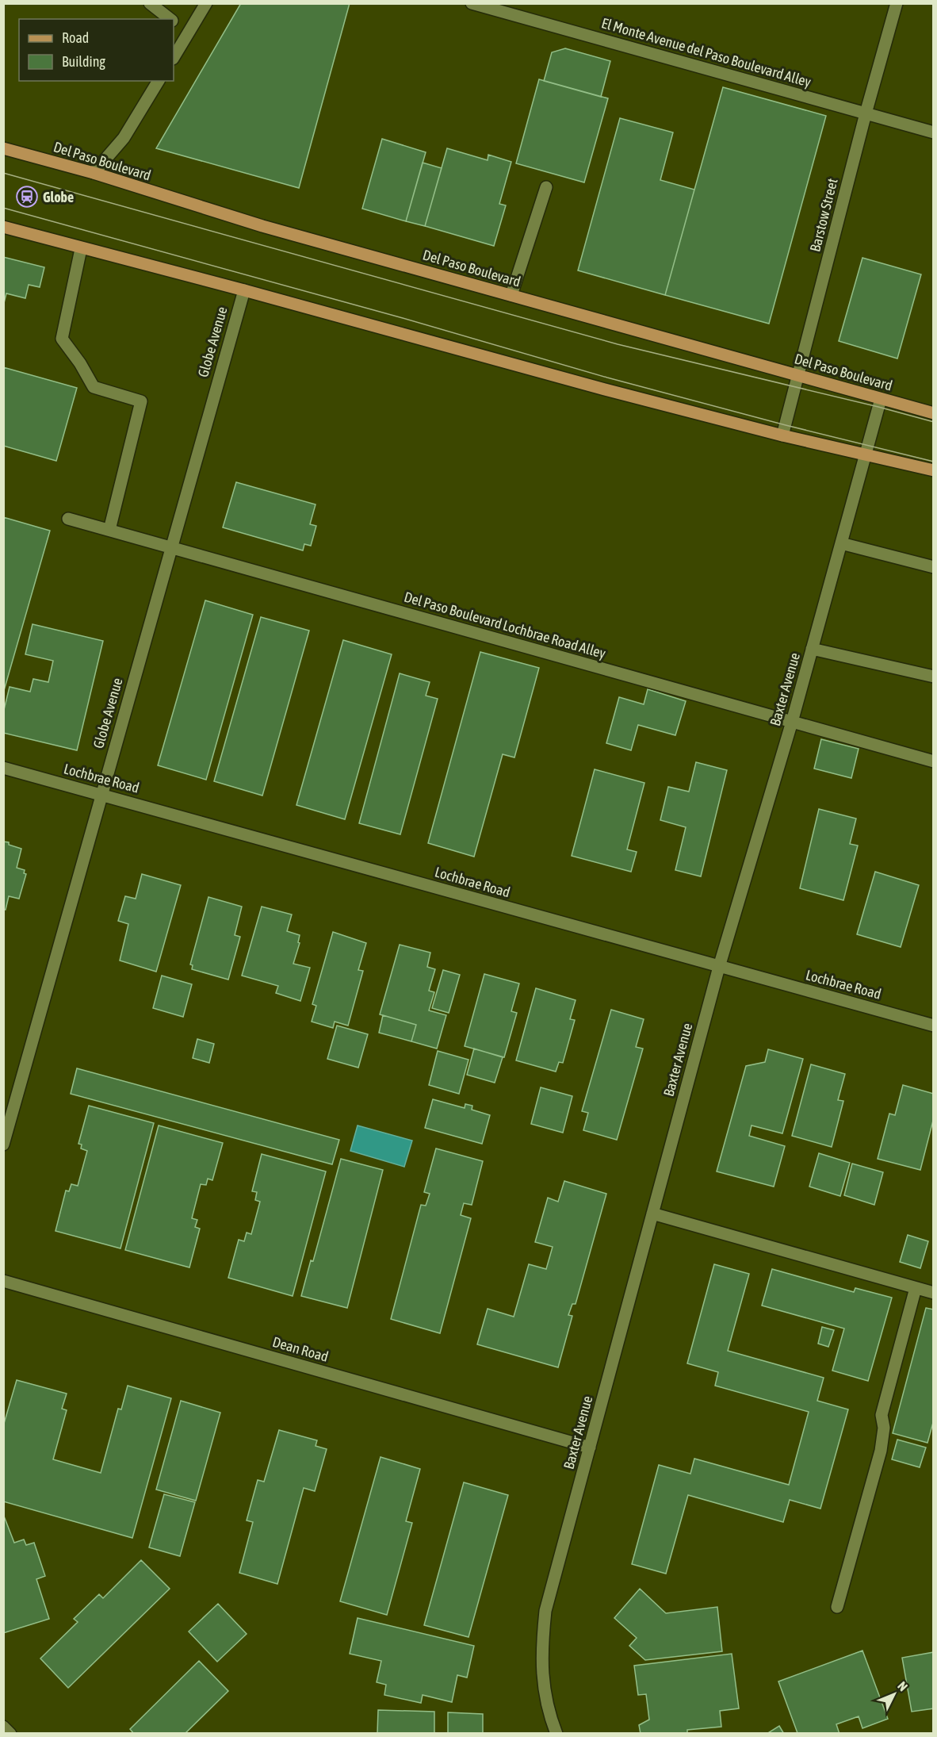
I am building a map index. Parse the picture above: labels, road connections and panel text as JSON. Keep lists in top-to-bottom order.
{
  "streets": {
    "main road": ["Del Paso Boulevard"],
    "street": [
      "El Monte Avenue del Paso Boulevard Alley",
      "Barstow Street",
      "Globe Avenue",
      "Del Paso Boulevard Lochbrae Road Alley",
      "Baxter Avenue",
      "Lochbrae Road",
      "Dean Road"
    ]
  },
  "crossings": [
    ["El Monte Avenue del Paso Boulevard Alley", "Barstow Street"],
    ["Del Paso Boulevard", "Barstow Street"],
    ["Del Paso Boulevard", "Baxter Avenue"],
    ["Globe Avenue", "Del Paso Boulevard Lochbrae Road Alley"],
    ["Globe Avenue", "Lochbrae Road"],
    ["Del Paso Boulevard Lochbrae Road Alley", "Baxter Avenue"],
    ["Baxter Avenue", "Lochbrae Road"],
    ["Baxter Avenue", "Dean Road"]
  ],
  "places": {
    "station": ["Globe"]
  },
  "legend": ["Road", "Building"],
  "north": "top right"
}
